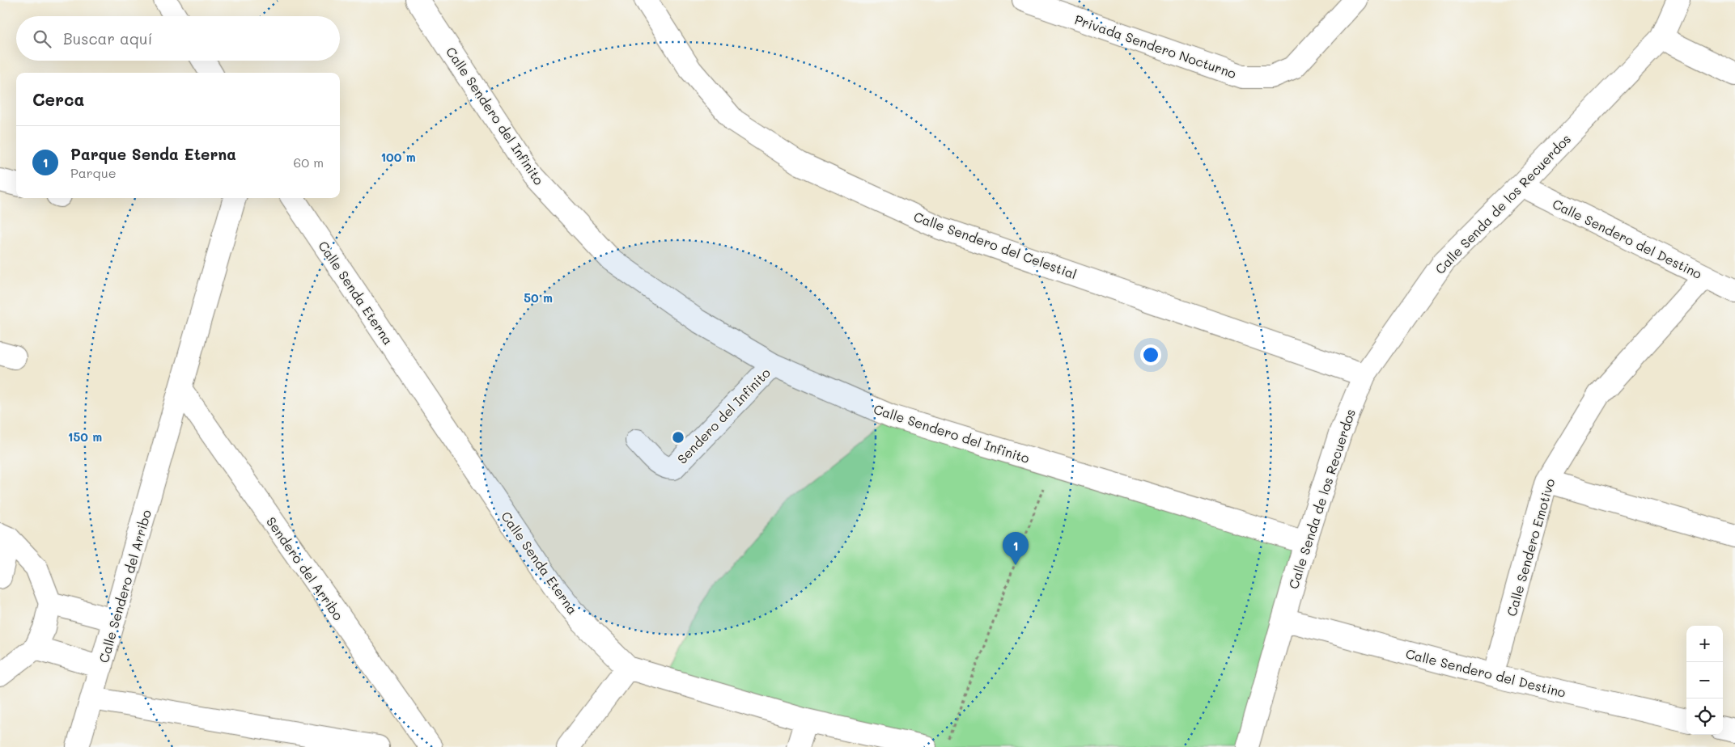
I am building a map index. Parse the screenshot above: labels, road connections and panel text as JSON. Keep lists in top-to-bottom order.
{
  "streets": {
    "street": [
      "Privada Sendero Nocturno",
      "Calle Sendero del Infinito",
      "Calle Senda de los Recuerdos",
      "Calle Sendero del Destino",
      "Calle Sendero del Celestial",
      "Calle Senda Eterna",
      "Sendero del Infinito",
      "Calle Sendero Emotivo",
      "Sendero del Arribo",
      "Calle Sendero del Arribo"
    ]
  },
  "crossings": [
    ["Calle Sendero del Infinito", "Calle Senda de los Recuerdos"],
    ["Calle Sendero del Infinito", "Sendero del Infinito"],
    ["Calle Senda de los Recuerdos", "Calle Sendero del Destino"],
    ["Calle Senda de los Recuerdos", "Calle Sendero del Celestial"],
    ["Calle Sendero del Destino", "Calle Sendero Emotivo"],
    ["Sendero del Arribo", "Calle Sendero del Arribo"]
  ],
  "page": {
    "search": "Buscar aquí",
    "heading": "Cerca",
    "list": [
      {
        "mark": "1",
        "name": "Parque Senda Eterna",
        "note": "Parque",
        "value": "60 m"
      }
    ],
    "pins": "1",
    "map_buttons": ["+", "−"]
  },
  "rings": ["100 m", "50 m", "150 m"]
}
